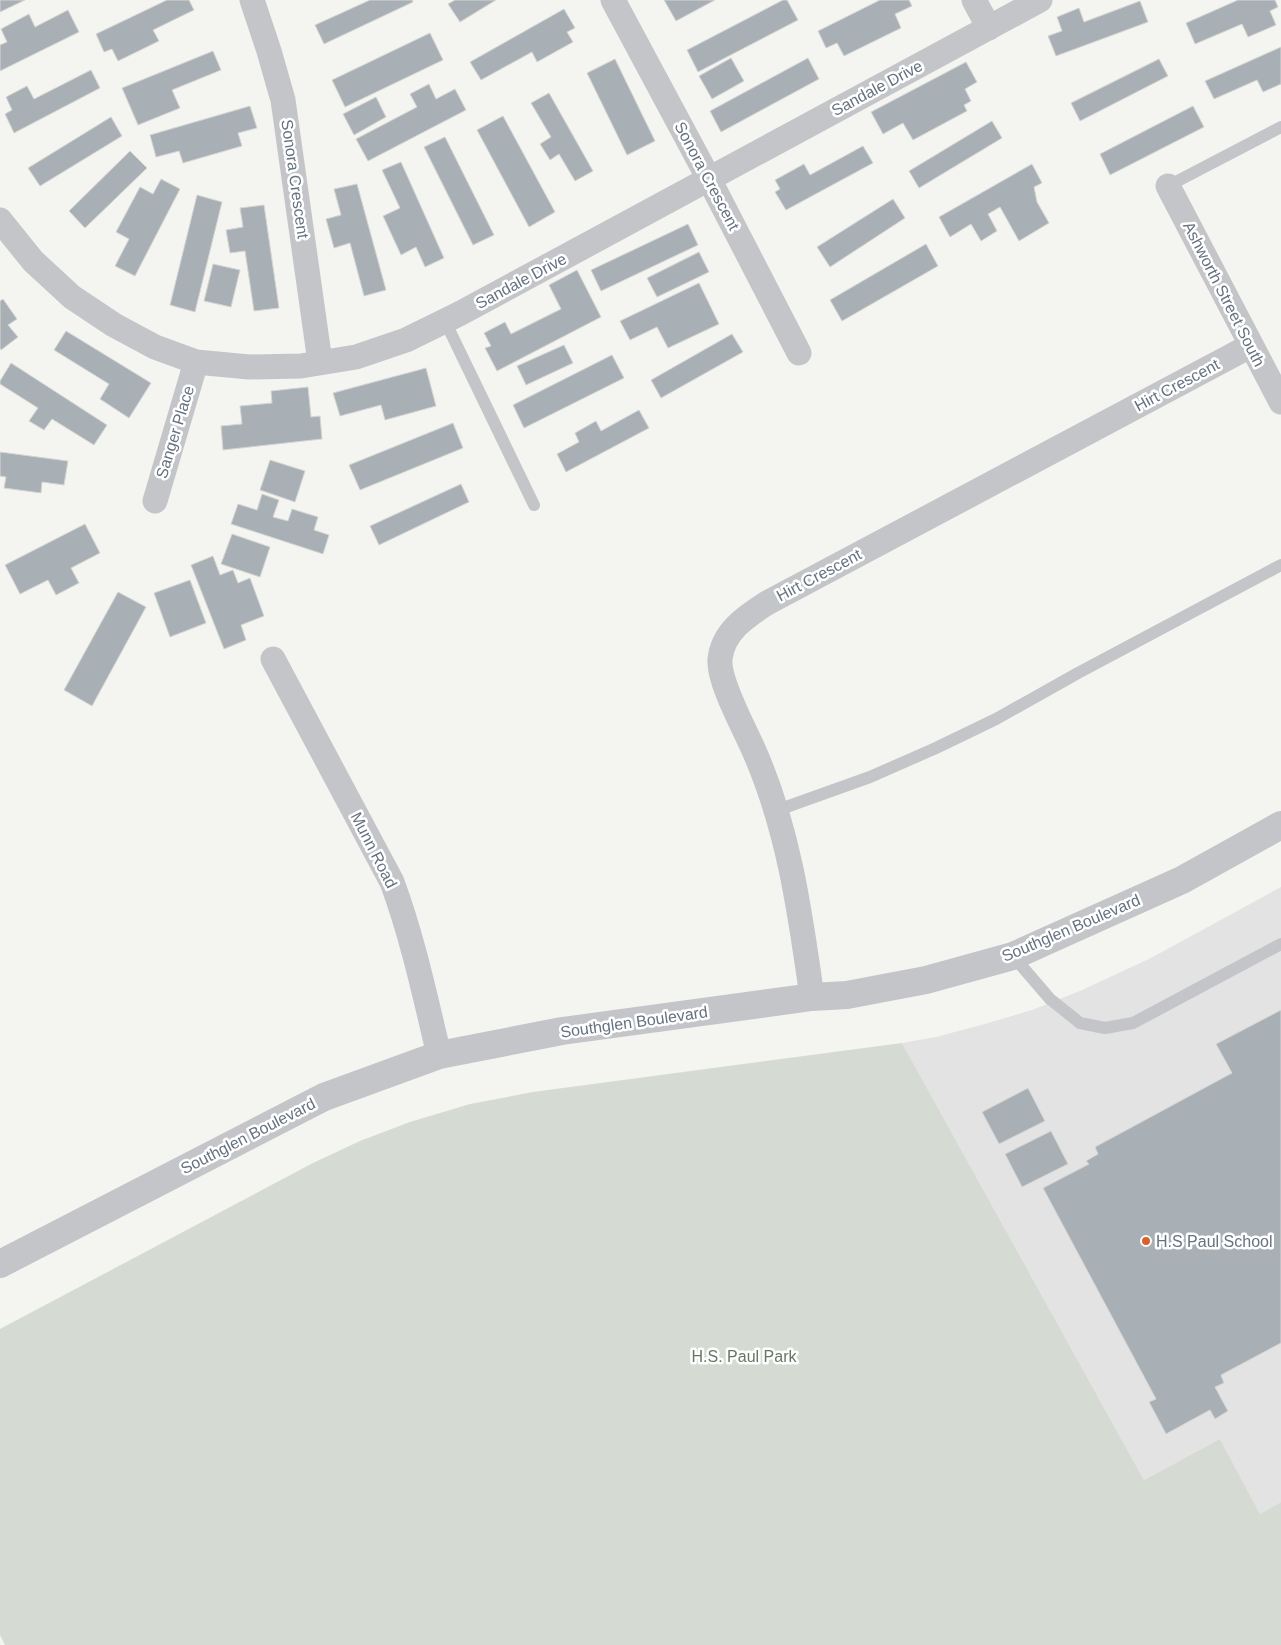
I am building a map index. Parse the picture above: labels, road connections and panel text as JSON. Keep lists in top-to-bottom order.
{
  "streets": {
    "street": [
      "Sandale Drive",
      "Sonora Crescent",
      "Ashworth Street South",
      "Hirt Crescent",
      "Sanger Place",
      "Munn Road",
      "Southglen Boulevard"
    ]
  },
  "crossings": [
    ["Sandale Drive", "Sonora Crescent"],
    ["Sandale Drive", "Sanger Place"],
    ["Ashworth Street South", "Hirt Crescent"],
    ["Hirt Crescent", "Southglen Boulevard"],
    ["Munn Road", "Southglen Boulevard"]
  ],
  "parks": ["H.S. Paul Park"],
  "places": ["H.S Paul School"]
}
